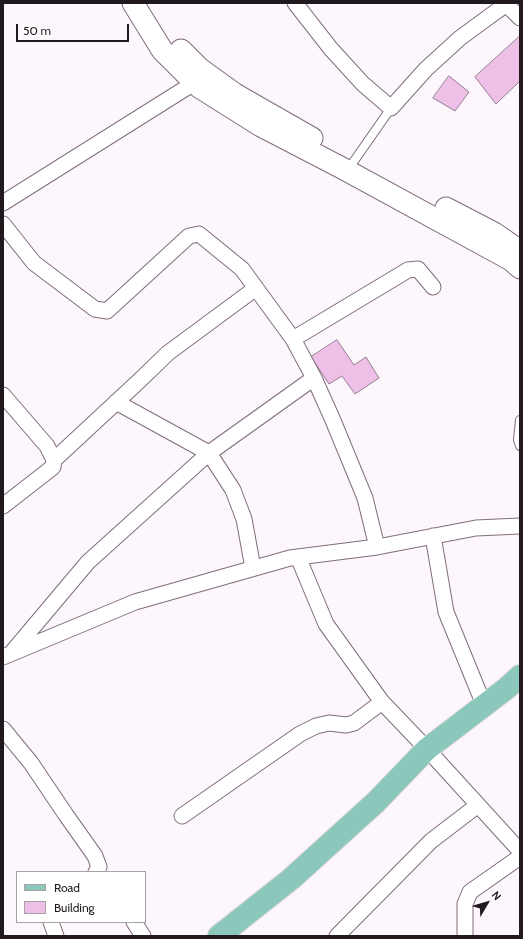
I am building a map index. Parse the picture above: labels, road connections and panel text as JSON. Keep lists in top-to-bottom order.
{
  "legend": ["Road", "Building"],
  "scale_bar": "50 m",
  "north": "top right"
}
